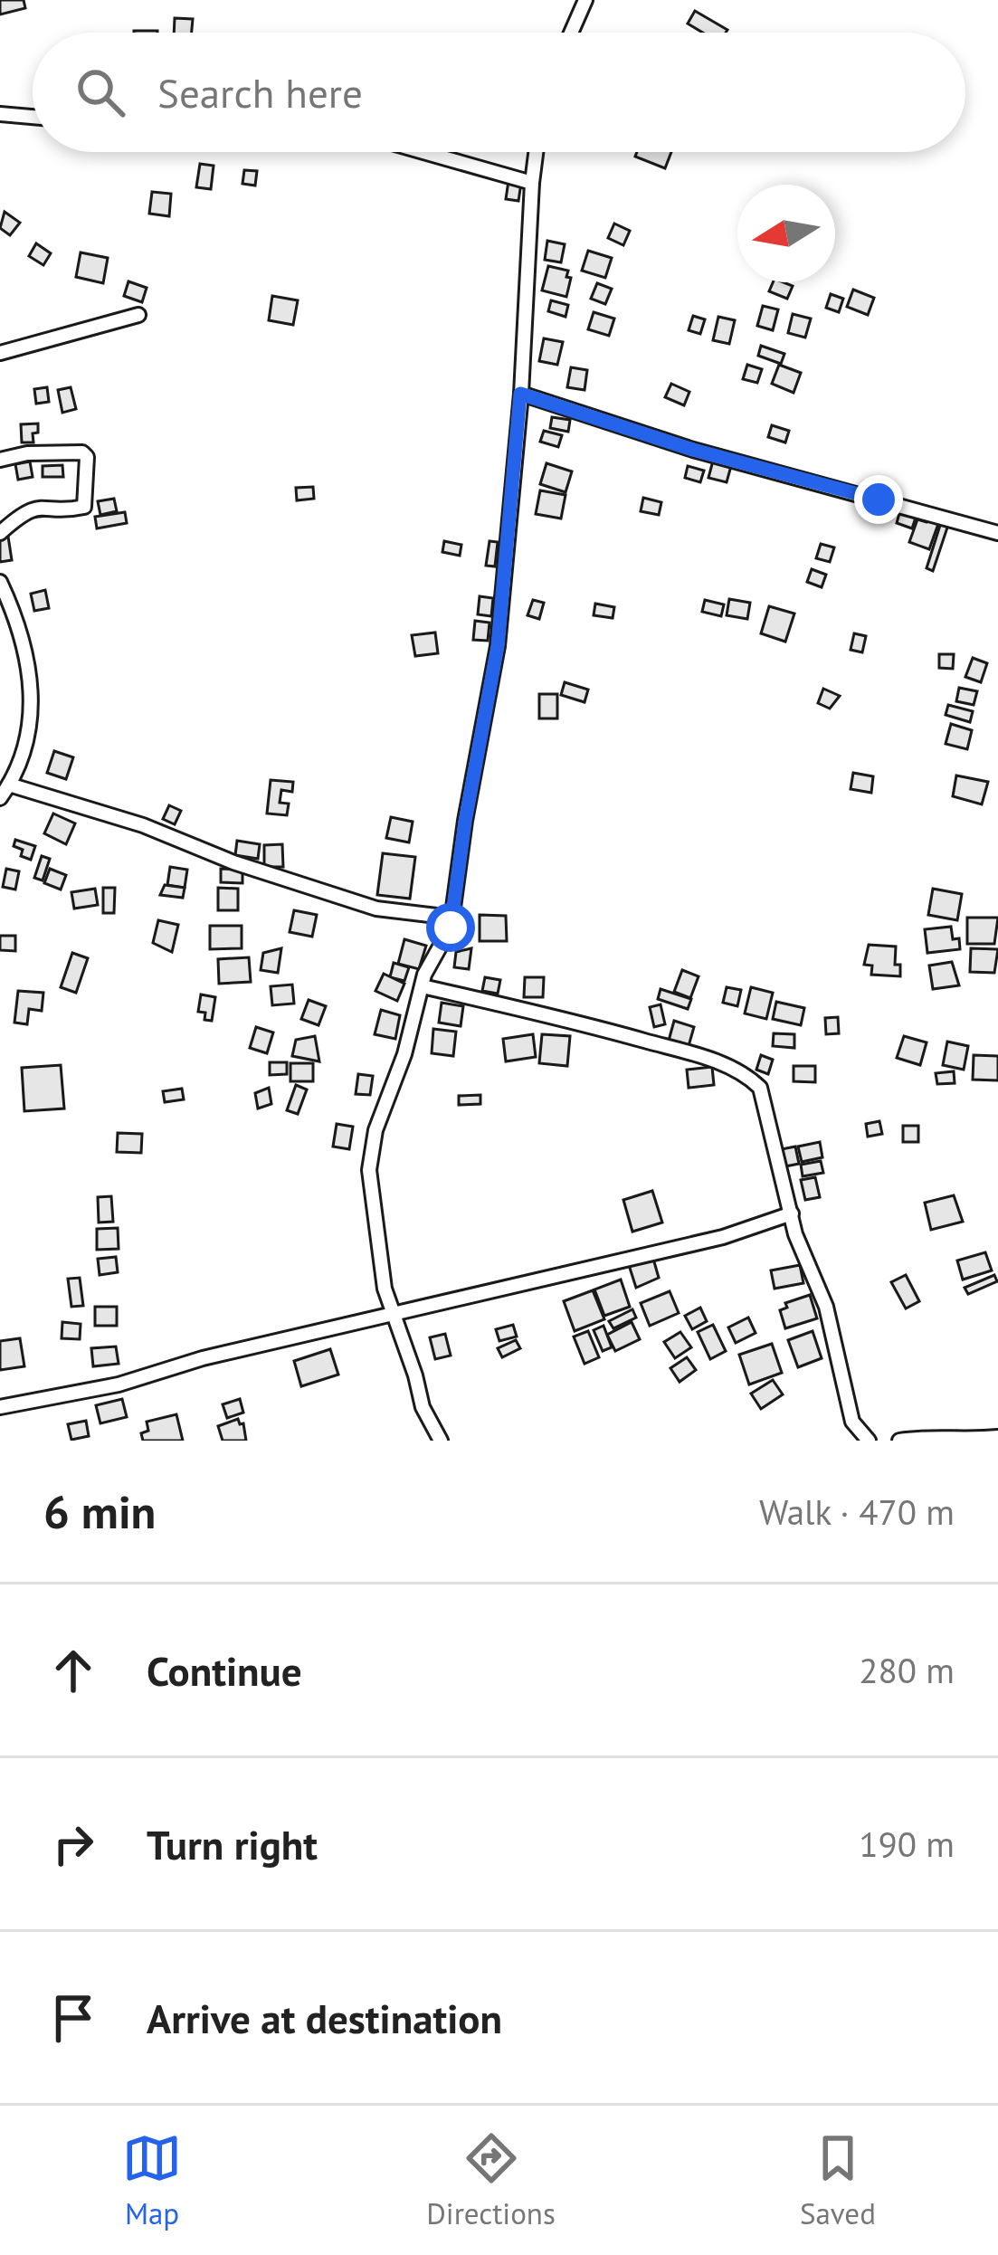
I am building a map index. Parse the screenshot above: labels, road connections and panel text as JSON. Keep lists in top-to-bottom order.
{
  "north": "left",
  "page": {
    "search": "Search here",
    "heading": ["6 min", "Walk · 470 m"],
    "list": [
      ["Continue", "280 m"],
      ["Turn right", "190 m"],
      "Arrive at destination"
    ],
    "nav": ["Map", "Directions", "Saved"]
  }
}
